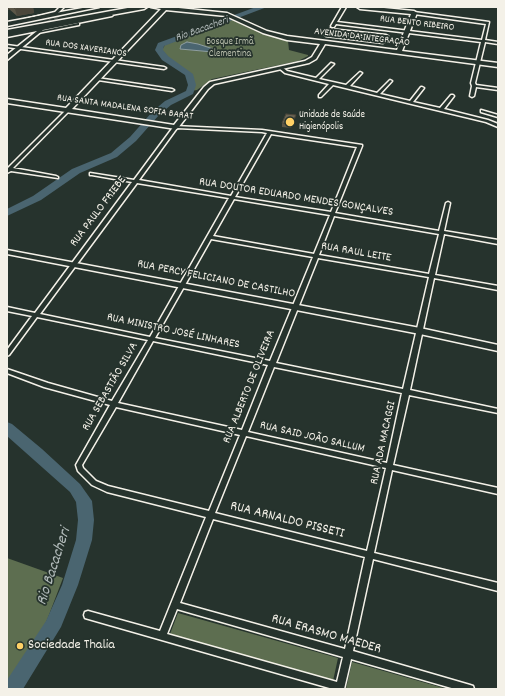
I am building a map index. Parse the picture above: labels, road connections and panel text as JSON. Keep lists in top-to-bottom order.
{
  "streets": {
    "street": [
      "RUA BENTO RIBEIRO",
      "AVENIDA DA INTEGRAÇÃO",
      "RUA DOS XAVERIANOS",
      "RUA SANTA MADALENA SOFIA BARAT",
      "RUA DOUTOR EDUARDO MENDES GONÇALVES",
      "RUA PAULO FRIEBE",
      "RUA RAUL LEITE",
      "RUA PERCY FELICIANO DE CASTILHO",
      "RUA MINISTRO JOSÉ LINHARES",
      "RUA SEBASTIÃO SILVA",
      "RUA ALBERTO DE OLIVEIRA",
      "RUA SAID JOÃO SALLUM",
      "RUA ADA MACAGGI",
      "RUA ARNALDO PISSETI",
      "RUA ERASMO MAEDER"
    ]
  },
  "crossings": [
    ["RUA SANTA MADALENA SOFIA BARAT", "RUA PAULO FRIEBE"],
    ["RUA SANTA MADALENA SOFIA BARAT", "RUA SEBASTIÃO SILVA"],
    ["RUA SANTA MADALENA SOFIA BARAT", "RUA ALBERTO DE OLIVEIRA"],
    ["RUA DOUTOR EDUARDO MENDES GONÇALVES", "RUA PAULO FRIEBE"],
    ["RUA DOUTOR EDUARDO MENDES GONÇALVES", "RUA SEBASTIÃO SILVA"],
    ["RUA DOUTOR EDUARDO MENDES GONÇALVES", "RUA ALBERTO DE OLIVEIRA"],
    ["RUA DOUTOR EDUARDO MENDES GONÇALVES", "RUA ADA MACAGGI"],
    ["RUA PAULO FRIEBE", "RUA PERCY FELICIANO DE CASTILHO"],
    ["RUA PAULO FRIEBE", "RUA MINISTRO JOSÉ LINHARES"],
    ["RUA RAUL LEITE", "RUA SEBASTIÃO SILVA"],
    ["RUA RAUL LEITE", "RUA ALBERTO DE OLIVEIRA"],
    ["RUA RAUL LEITE", "RUA ADA MACAGGI"],
    ["RUA PERCY FELICIANO DE CASTILHO", "RUA SEBASTIÃO SILVA"],
    ["RUA PERCY FELICIANO DE CASTILHO", "RUA ALBERTO DE OLIVEIRA"],
    ["RUA PERCY FELICIANO DE CASTILHO", "RUA ADA MACAGGI"],
    ["RUA MINISTRO JOSÉ LINHARES", "RUA SEBASTIÃO SILVA"],
    ["RUA MINISTRO JOSÉ LINHARES", "RUA ALBERTO DE OLIVEIRA"],
    ["RUA MINISTRO JOSÉ LINHARES", "RUA ADA MACAGGI"],
    ["RUA SEBASTIÃO SILVA", "RUA SAID JOÃO SALLUM"],
    ["RUA SEBASTIÃO SILVA", "RUA ARNALDO PISSETI"],
    ["RUA ALBERTO DE OLIVEIRA", "RUA SAID JOÃO SALLUM"],
    ["RUA ALBERTO DE OLIVEIRA", "RUA ARNALDO PISSETI"],
    ["RUA ALBERTO DE OLIVEIRA", "RUA ERASMO MAEDER"],
    ["RUA SAID JOÃO SALLUM", "RUA ADA MACAGGI"],
    ["RUA ADA MACAGGI", "RUA ARNALDO PISSETI"],
    ["RUA ADA MACAGGI", "RUA ERASMO MAEDER"]
  ],
  "water": ["Rio Bacacheri"],
  "parks": ["Bosque Irmã Clementina"],
  "places": ["Unidade de Saúde Higienópolis", "Sociedade Thalia"]
}
